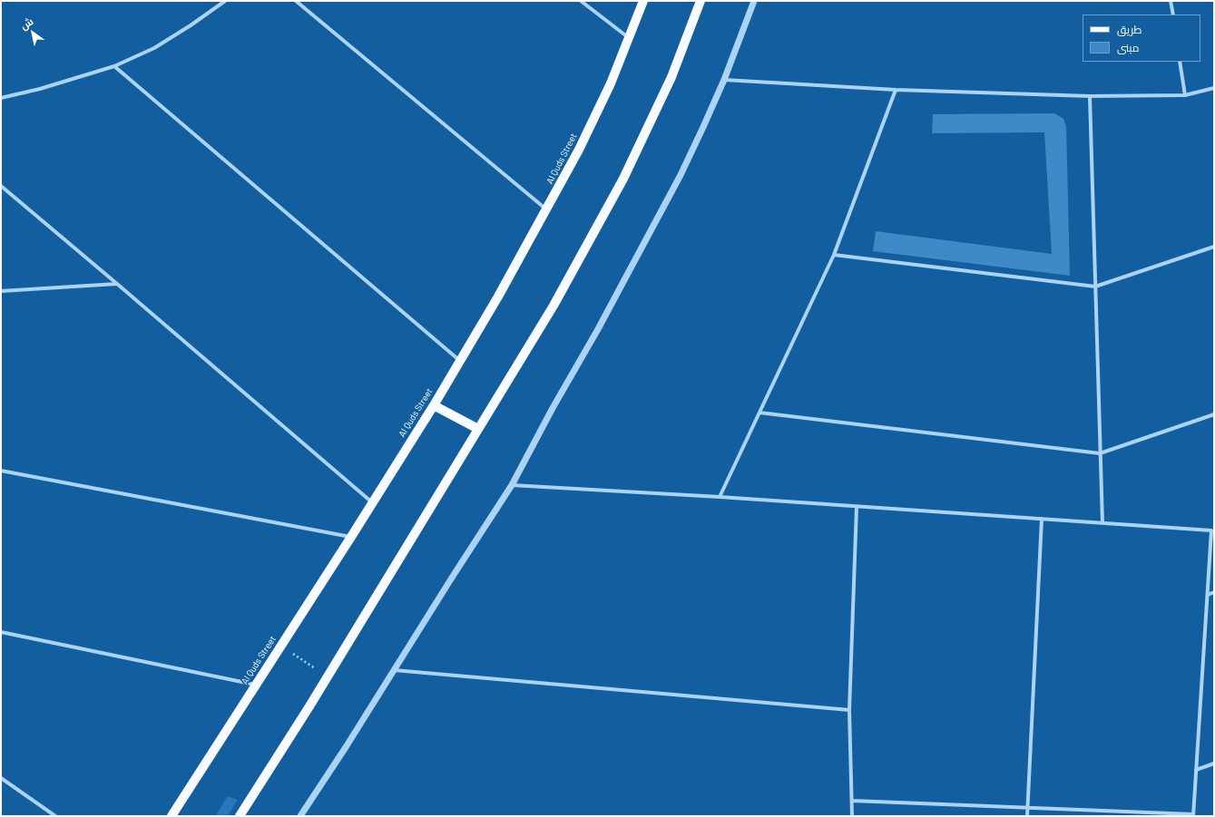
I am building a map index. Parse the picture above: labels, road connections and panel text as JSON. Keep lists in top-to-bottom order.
{
  "streets": {
    "main road": ["Al Quds Street"]
  },
  "legend": ["طريق", "مبنى"],
  "north": "top left"
}
